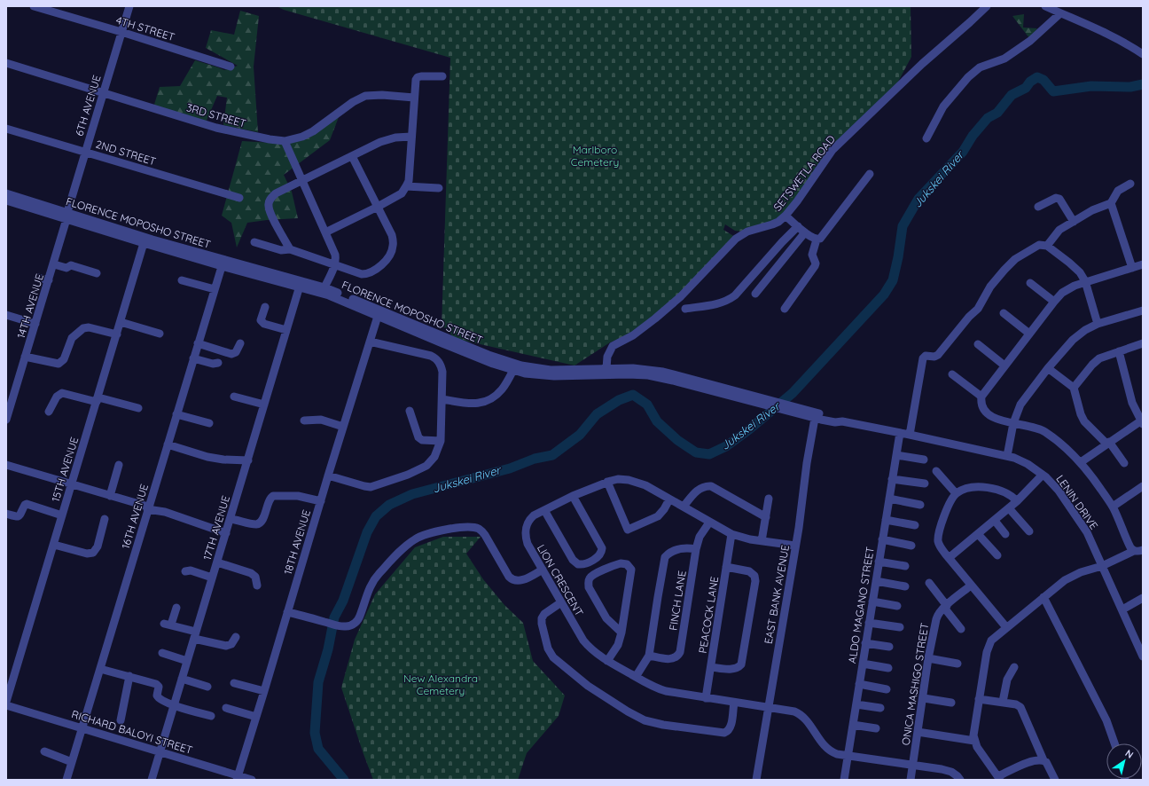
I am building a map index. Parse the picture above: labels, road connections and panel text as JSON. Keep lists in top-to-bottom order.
{
  "streets": {
    "street": [
      "4TH STREET",
      "6TH AVENUE",
      "3RD STREET",
      "2ND STREET",
      "SETSWETLA ROAD",
      "FLORENCE MOPOSHO STREET",
      "14TH AVENUE",
      "15TH AVENUE",
      "LENIN DRIVE",
      "16TH AVENUE",
      "17TH AVENUE",
      "18TH AVENUE",
      "LION CRESCENT",
      "EAST BANK AVENUE",
      "FINCH LANE",
      "ALDO MAGANO STREET",
      "PEACOCK LANE",
      "ONICA MASHIGO STREET",
      "RICHARD BALOYI STREET"
    ]
  },
  "crossings": [
    ["4TH STREET", "6TH AVENUE"],
    ["6TH AVENUE", "3RD STREET"],
    ["6TH AVENUE", "2ND STREET"],
    ["6TH AVENUE", "FLORENCE MOPOSHO STREET"],
    ["6TH AVENUE", "14TH AVENUE"],
    ["SETSWETLA ROAD", "FLORENCE MOPOSHO STREET"],
    ["FLORENCE MOPOSHO STREET", "14TH AVENUE"],
    ["FLORENCE MOPOSHO STREET", "15TH AVENUE"],
    ["FLORENCE MOPOSHO STREET", "LENIN DRIVE"],
    ["FLORENCE MOPOSHO STREET", "16TH AVENUE"],
    ["FLORENCE MOPOSHO STREET", "17TH AVENUE"],
    ["FLORENCE MOPOSHO STREET", "18TH AVENUE"],
    ["FLORENCE MOPOSHO STREET", "EAST BANK AVENUE"],
    ["LENIN DRIVE", "EAST BANK AVENUE"],
    ["LENIN DRIVE", "ALDO MAGANO STREET"],
    ["16TH AVENUE", "RICHARD BALOYI STREET"],
    ["17TH AVENUE", "RICHARD BALOYI STREET"],
    ["18TH AVENUE", "RICHARD BALOYI STREET"],
    ["LION CRESCENT", "EAST BANK AVENUE"],
    ["LION CRESCENT", "FINCH LANE"],
    ["LION CRESCENT", "ALDO MAGANO STREET"],
    ["LION CRESCENT", "PEACOCK LANE"],
    ["LION CRESCENT", "ONICA MASHIGO STREET"]
  ],
  "water": ["Jukskei River"],
  "parks": ["Marlboro Cemetery", "New Alexandra Cemetery"],
  "north": "top right"
}
